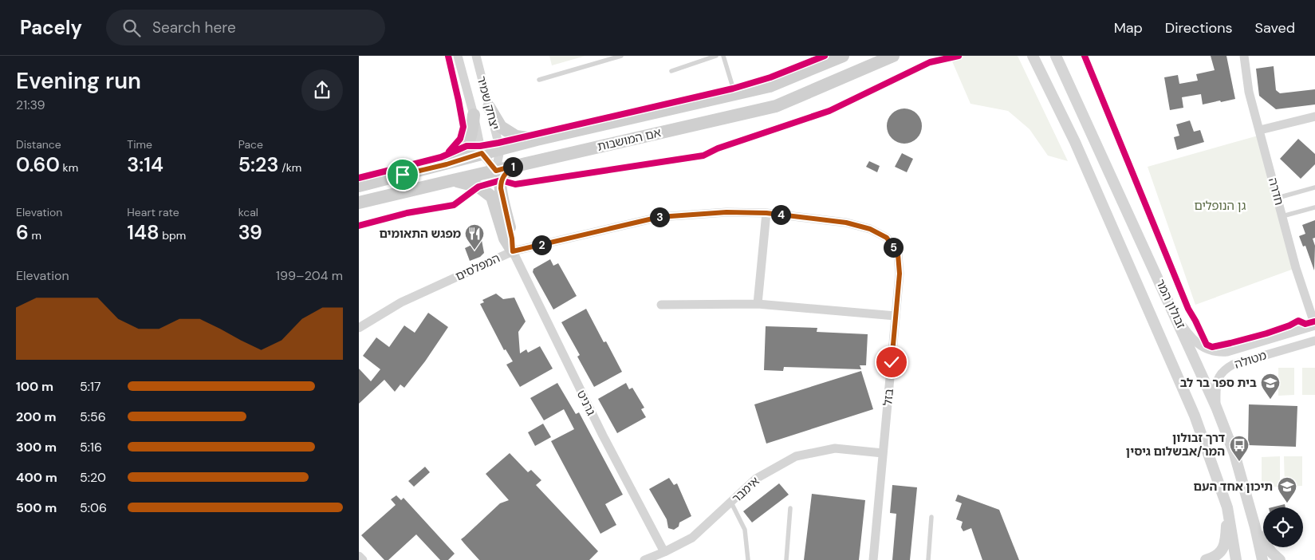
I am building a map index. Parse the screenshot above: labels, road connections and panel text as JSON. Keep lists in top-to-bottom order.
{
  "streets": {
    "main road": ["אם המושבות"],
    "street": [
      "יצחק שמיר",
      "חדרה",
      "המפלסים",
      "זבולון המר",
      "מטולה",
      "בזל",
      "גרניט",
      "אימבר"
    ]
  },
  "crossings": [
    ["יצחק שמיר", "אם המושבות"],
    ["חדרה", "מטולה"],
    ["המפלסים", "בזל"],
    ["המפלסים", "גרניט"],
    ["זבולון המר", "מטולה"],
    ["בזל", "אימבר"],
    ["גרניט", "אימבר"]
  ],
  "parks": ["גן הנופלים"],
  "places": {
    "restaurant": ["מפגש התאומים"],
    "school or university": ["בית ספר בר לב", "תיכון אחד העם"],
    "bus stop": ["דרך זבולון המר/אבשלום גיסין"]
  },
  "page": {
    "header": "Pacely",
    "search": "Search here",
    "nav": ["Map", "Directions", "Saved"],
    "heading": ["Evening run", "21:39"],
    "stats": [
      ["Distance", "0.60 km"],
      ["Time", "3:14"],
      ["Pace", "5:23 /km"],
      ["Elevation", "6 m"],
      ["Heart rate", "148 bpm"],
      ["kcal", "39"]
    ],
    "pins": [
      "1",
      "4",
      "3",
      "2",
      "5"
    ],
    "chart": ["Elevation", "199–204 m"],
    "list": [
      {
        "name": "100 m",
        "note": "5:17"
      },
      {
        "name": "200 m",
        "note": "5:56"
      },
      {
        "name": "300 m",
        "note": "5:16"
      },
      {
        "name": "400 m",
        "note": "5:20"
      },
      {
        "name": "500 m",
        "note": "5:06"
      }
    ]
  }
}
